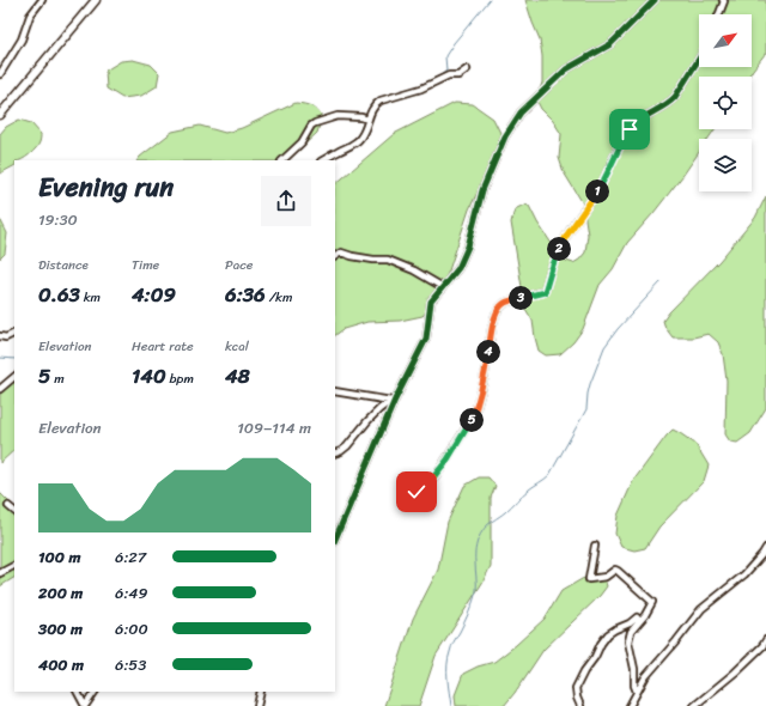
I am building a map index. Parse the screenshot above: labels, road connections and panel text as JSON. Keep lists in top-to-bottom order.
{
  "north": "top right",
  "page": {
    "heading": ["Evening run", "19:30"],
    "pins": [
      "1",
      "2",
      "3",
      "4",
      "5"
    ],
    "stats": [
      ["Distance", "0.63 km"],
      ["Time", "4:09"],
      ["Pace", "6:36 /km"],
      ["Elevation", "5 m"],
      ["Heart rate", "140 bpm"],
      ["kcal", "48"]
    ],
    "chart": ["Elevation", "109–114 m"],
    "list": [
      {
        "name": "100 m",
        "note": "6:27"
      },
      {
        "name": "200 m",
        "note": "6:49"
      },
      {
        "name": "300 m",
        "note": "6:00"
      },
      {
        "name": "400 m",
        "note": "6:53"
      }
    ]
  }
}
